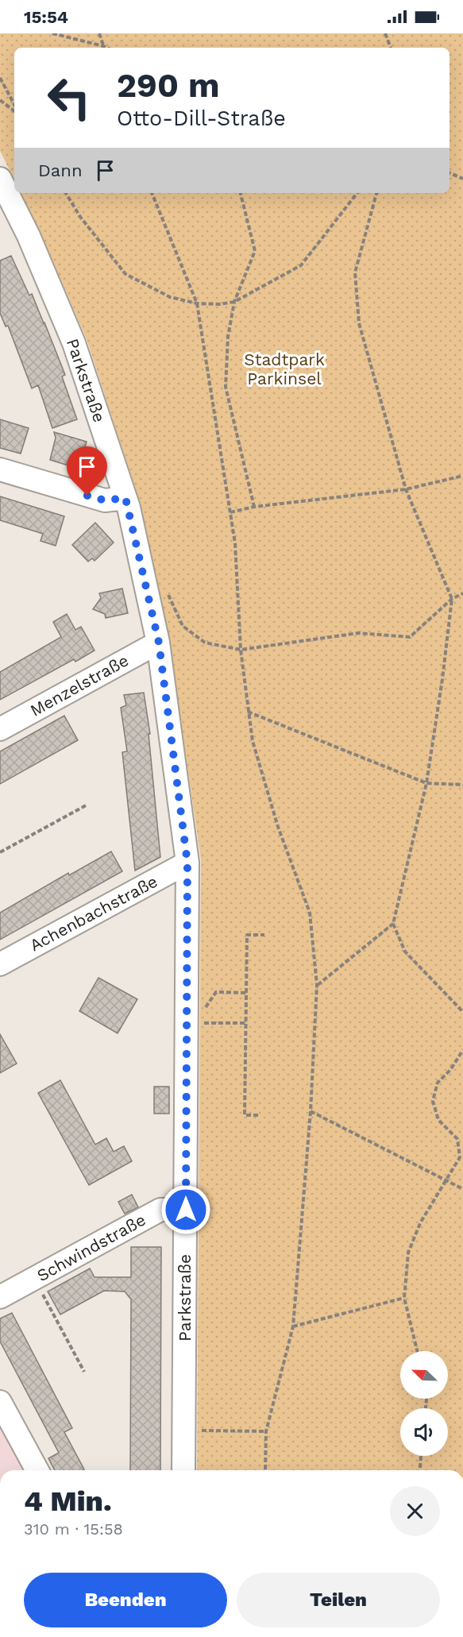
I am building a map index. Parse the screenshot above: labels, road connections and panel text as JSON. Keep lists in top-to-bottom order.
{
  "streets": {
    "street": [
      "Parkstraße",
      "Menzelstraße",
      "Achenbachstraße",
      "Schwindstraße"
    ]
  },
  "crossings": [
    ["Parkstraße", "Menzelstraße"],
    ["Parkstraße", "Achenbachstraße"],
    ["Parkstraße", "Schwindstraße"]
  ],
  "parks": ["Stadtpark Parkinsel"],
  "north": "top left",
  "page": {
    "status": "15:54",
    "turn": ["290 m", "Otto-Dill-Straße"],
    "then": "Dann",
    "heading": ["4 Min.", "310 m · 15:58"],
    "buttons": ["Beenden", "Teilen"]
  }
}
